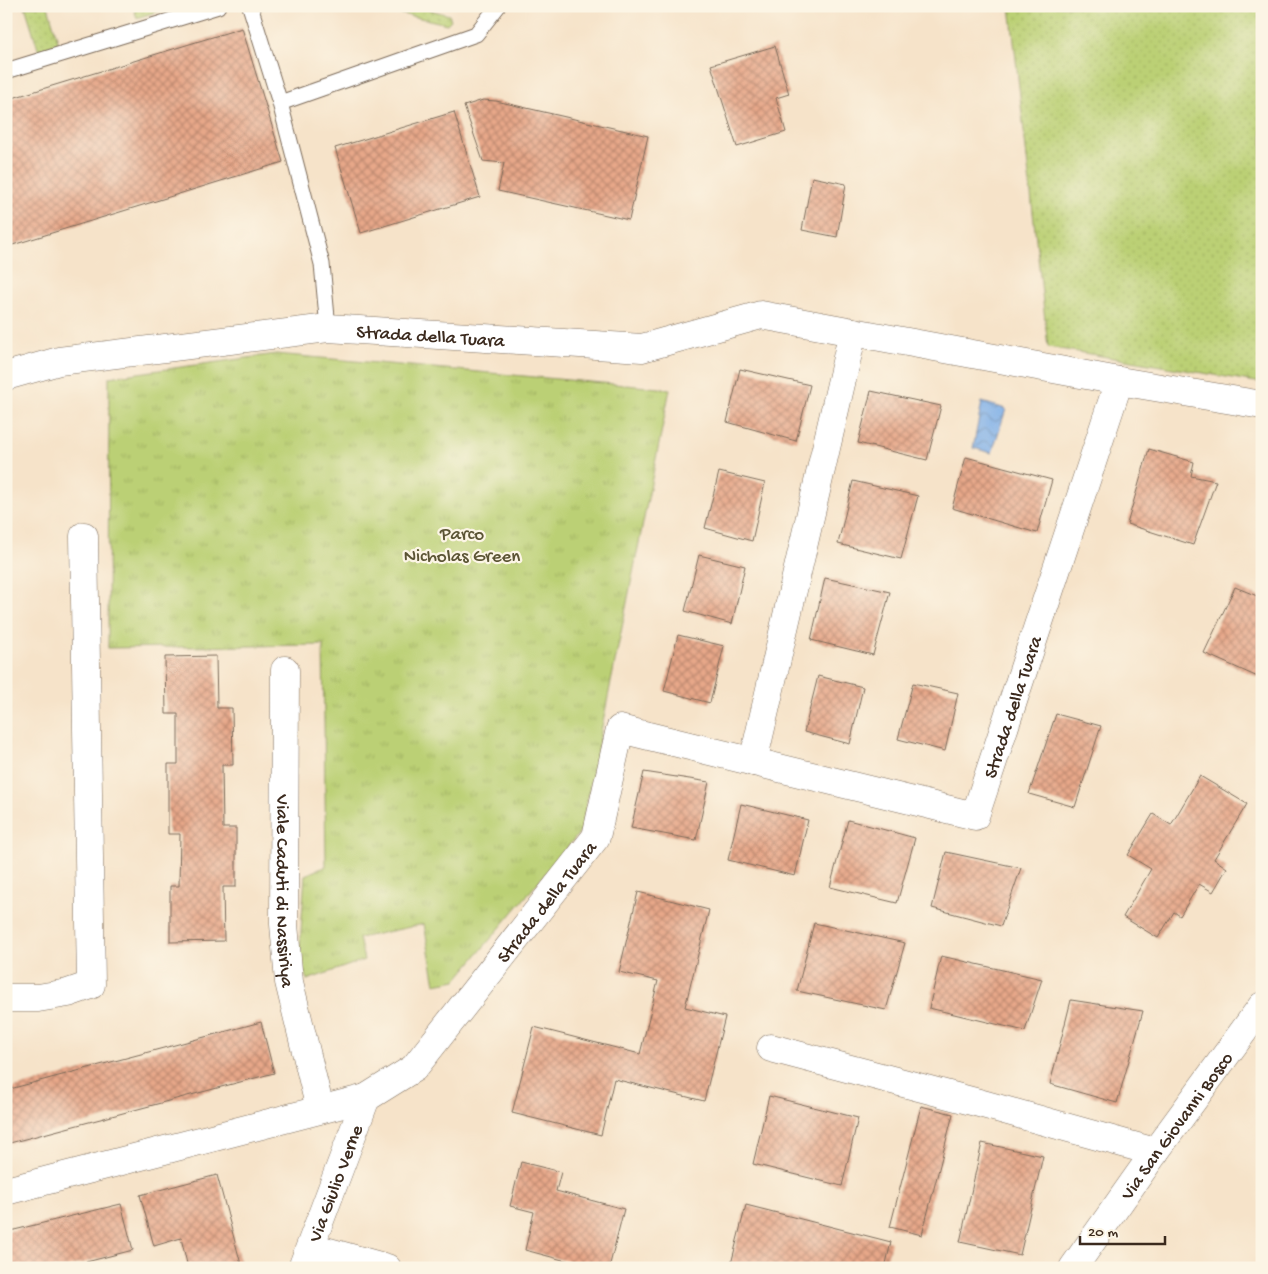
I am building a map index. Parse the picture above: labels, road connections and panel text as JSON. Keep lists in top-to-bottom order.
{
  "streets": {
    "street": [
      "Strada della Tuara",
      "Viale Caduti di Nassiriya",
      "Via San Giovanni Bosco",
      "Via Giulio Verne"
    ]
  },
  "crossings": [
    ["Strada della Tuara", "Via Giulio Verne"]
  ],
  "parks": ["Parco Nicholas Green"],
  "scale_bar": "20 m"
}
